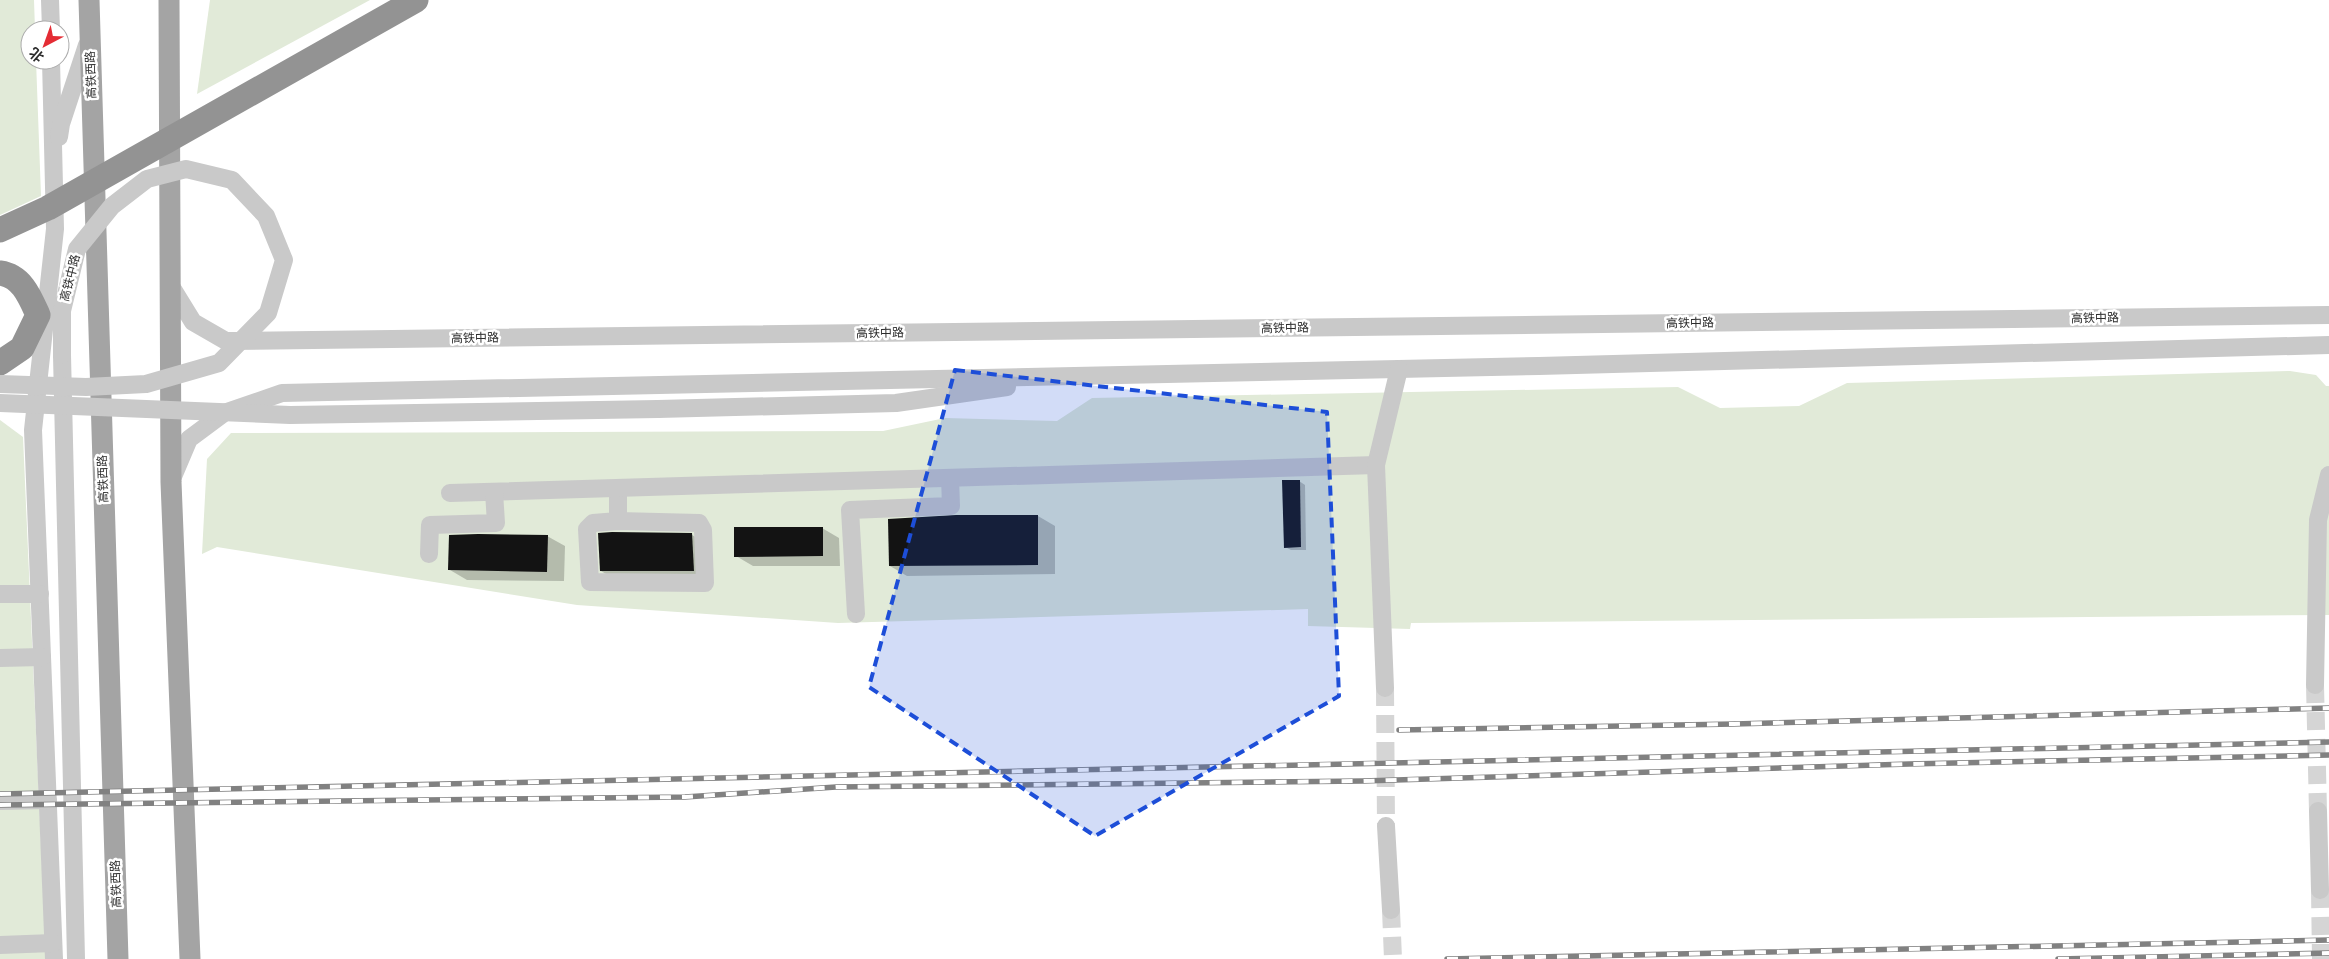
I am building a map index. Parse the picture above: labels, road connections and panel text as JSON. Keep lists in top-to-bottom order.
{
  "streets": {
    "main road": ["高铁西路"],
    "street": ["高铁中路"]
  },
  "north": "bottom left"
}
